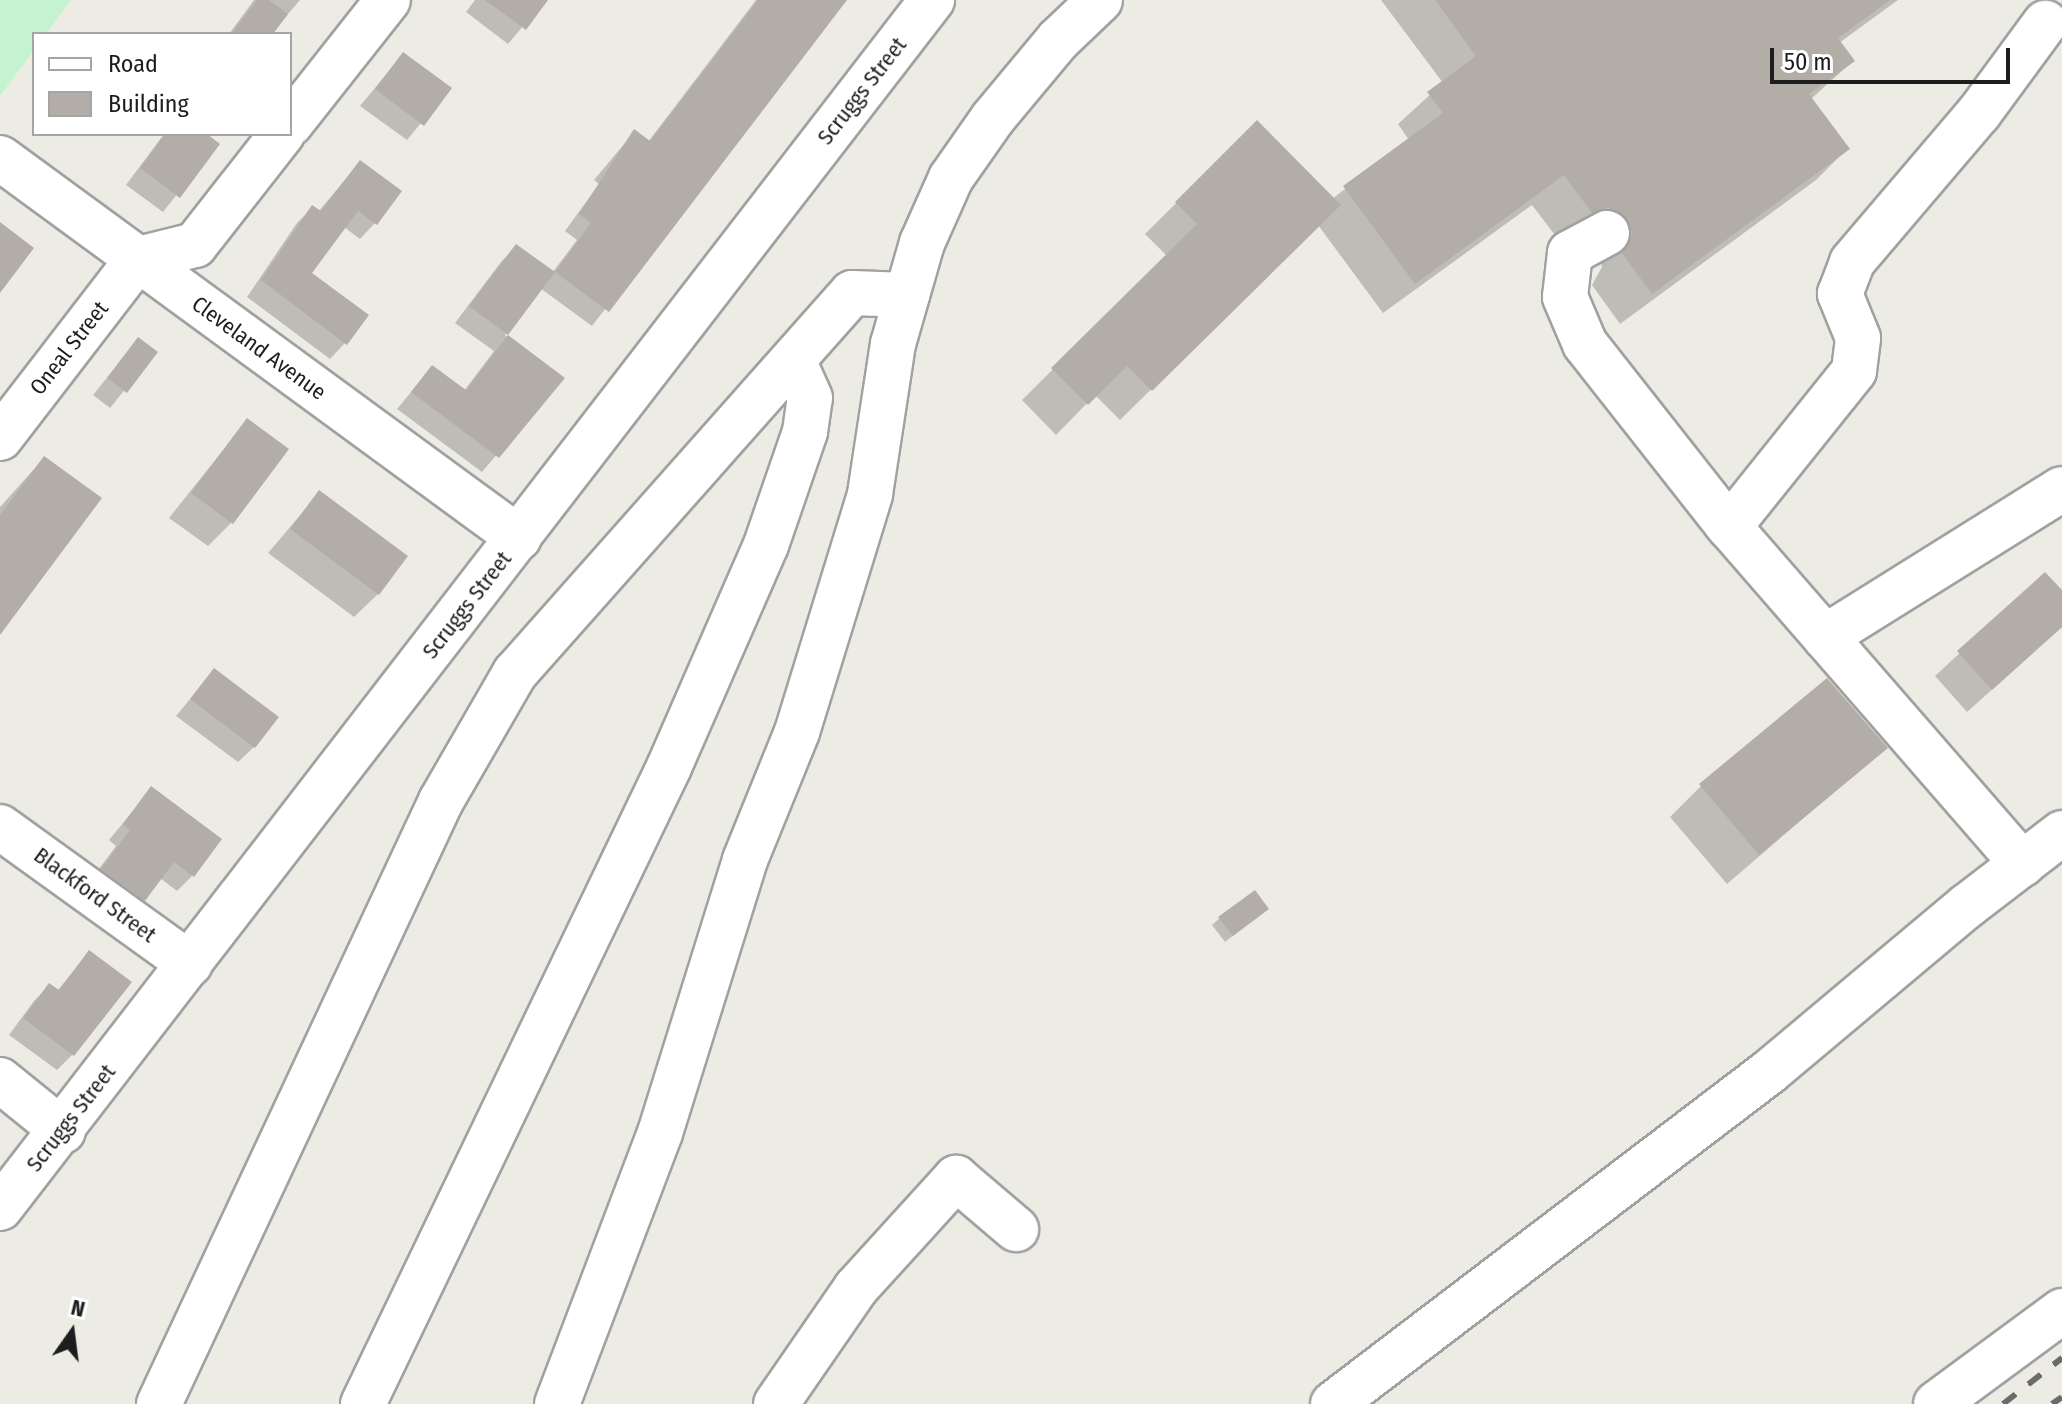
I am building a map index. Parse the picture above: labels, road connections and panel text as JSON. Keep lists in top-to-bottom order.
{
  "streets": {
    "street": [
      "Scruggs Street",
      "Oneal Street",
      "Cleveland Avenue",
      "Blackford Street"
    ]
  },
  "crossings": [
    ["Scruggs Street", "Cleveland Avenue"],
    ["Scruggs Street", "Blackford Street"],
    ["Oneal Street", "Cleveland Avenue"]
  ],
  "legend": ["Road", "Building"],
  "scale_bar": "50 m",
  "north": "top"
}
